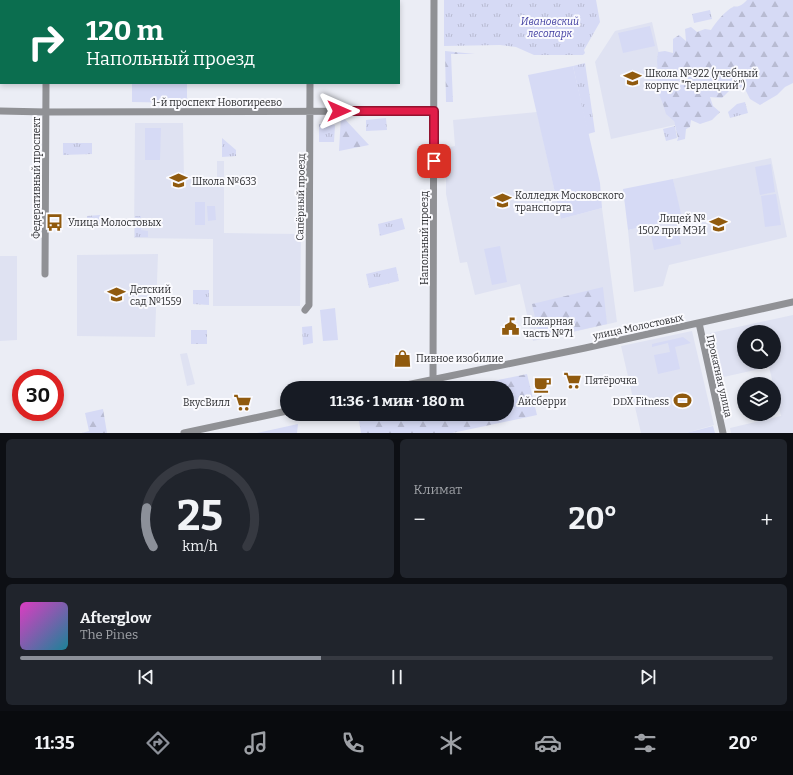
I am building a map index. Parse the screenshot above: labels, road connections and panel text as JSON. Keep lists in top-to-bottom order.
{
  "streets": {
    "street": [
      "1-й проспект Новогиреево",
      "Федеративный проспект",
      "Сапёрный проезд",
      "Напольный проезд",
      "улица Молостовых",
      "Прокатная улица"
    ]
  },
  "crossings": [
    ["1-й проспект Новогиреево", "Федеративный проспект"],
    ["1-й проспект Новогиреево", "Сапёрный проезд"],
    ["1-й проспект Новогиреево", "Напольный проезд"],
    ["Напольный проезд", "улица Молостовых"],
    ["улица Молостовых", "Прокатная улица"]
  ],
  "parks": ["Ивановский лесопарк"],
  "places": {
    "school or university": [
      "Школа №922 (учебный корпус \"Терлецкий\")",
      "Школа №633",
      "Колледж Московского транспорта",
      "Лицей № 1502 при МЭИ",
      "Детский сад №1559"
    ],
    "bus stop": ["Улица Молостовых"],
    "public building": ["Пожарная часть №71"],
    "shop": ["Пивное изобилие"],
    "supermarket": ["Пятёрочка", "ВкусВилл"],
    "cafe": ["Айсберри"],
    "sports": ["DDX Fitness"]
  },
  "page": {
    "turn": ["120 m", "Напольный проезд"],
    "limit": "30",
    "trip": "11:36 · 1 мин · 180 m",
    "tile": "Климат",
    "heat": ["−", "20°", "+"],
    "song": ["Afterglow", "The Pines"],
    "tabs": ["11:35", "20°"],
    "gauge": ["25", "km/h"]
  }
}
